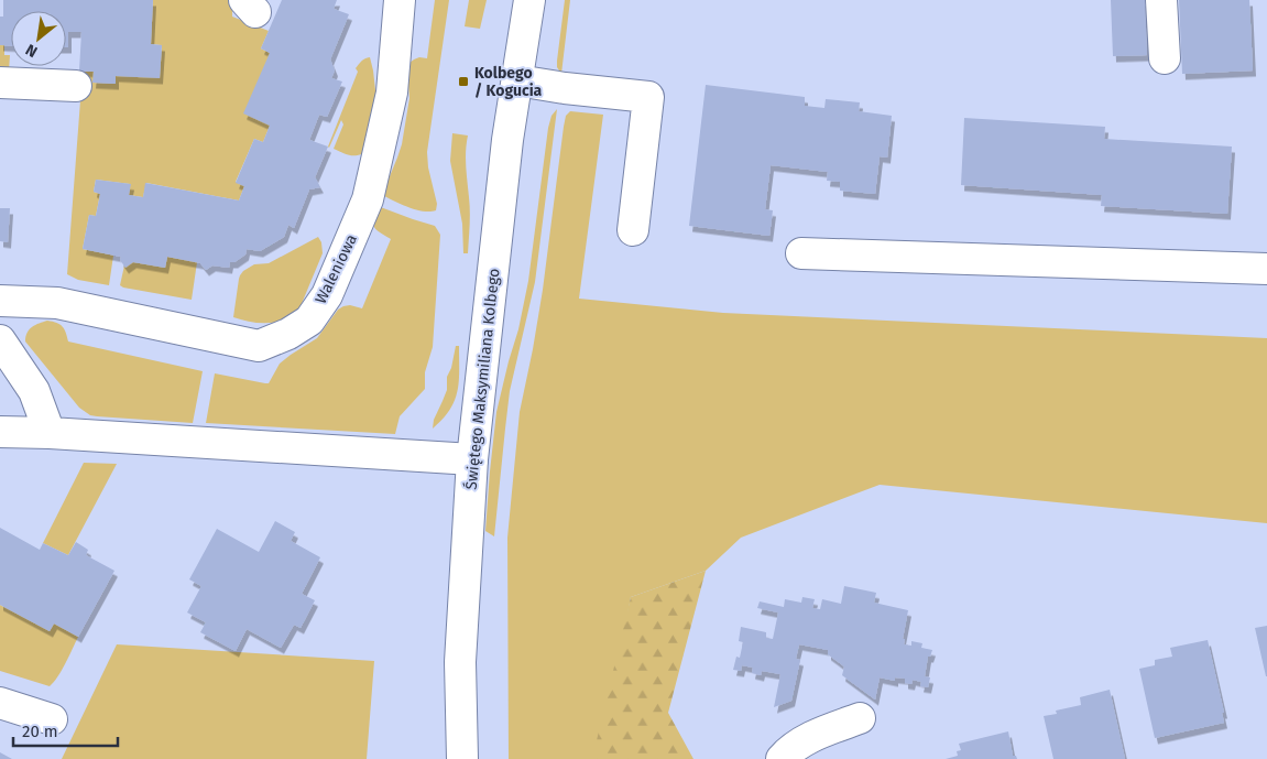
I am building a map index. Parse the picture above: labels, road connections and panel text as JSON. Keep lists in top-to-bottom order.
{
  "streets": {
    "street": ["Waleniowa", "Świętego Maksymiliana Kolbego"]
  },
  "places": {
    "transit": ["Kolbego / Kogucia"]
  },
  "scale_bar": "20 m",
  "north": "bottom left"
}
